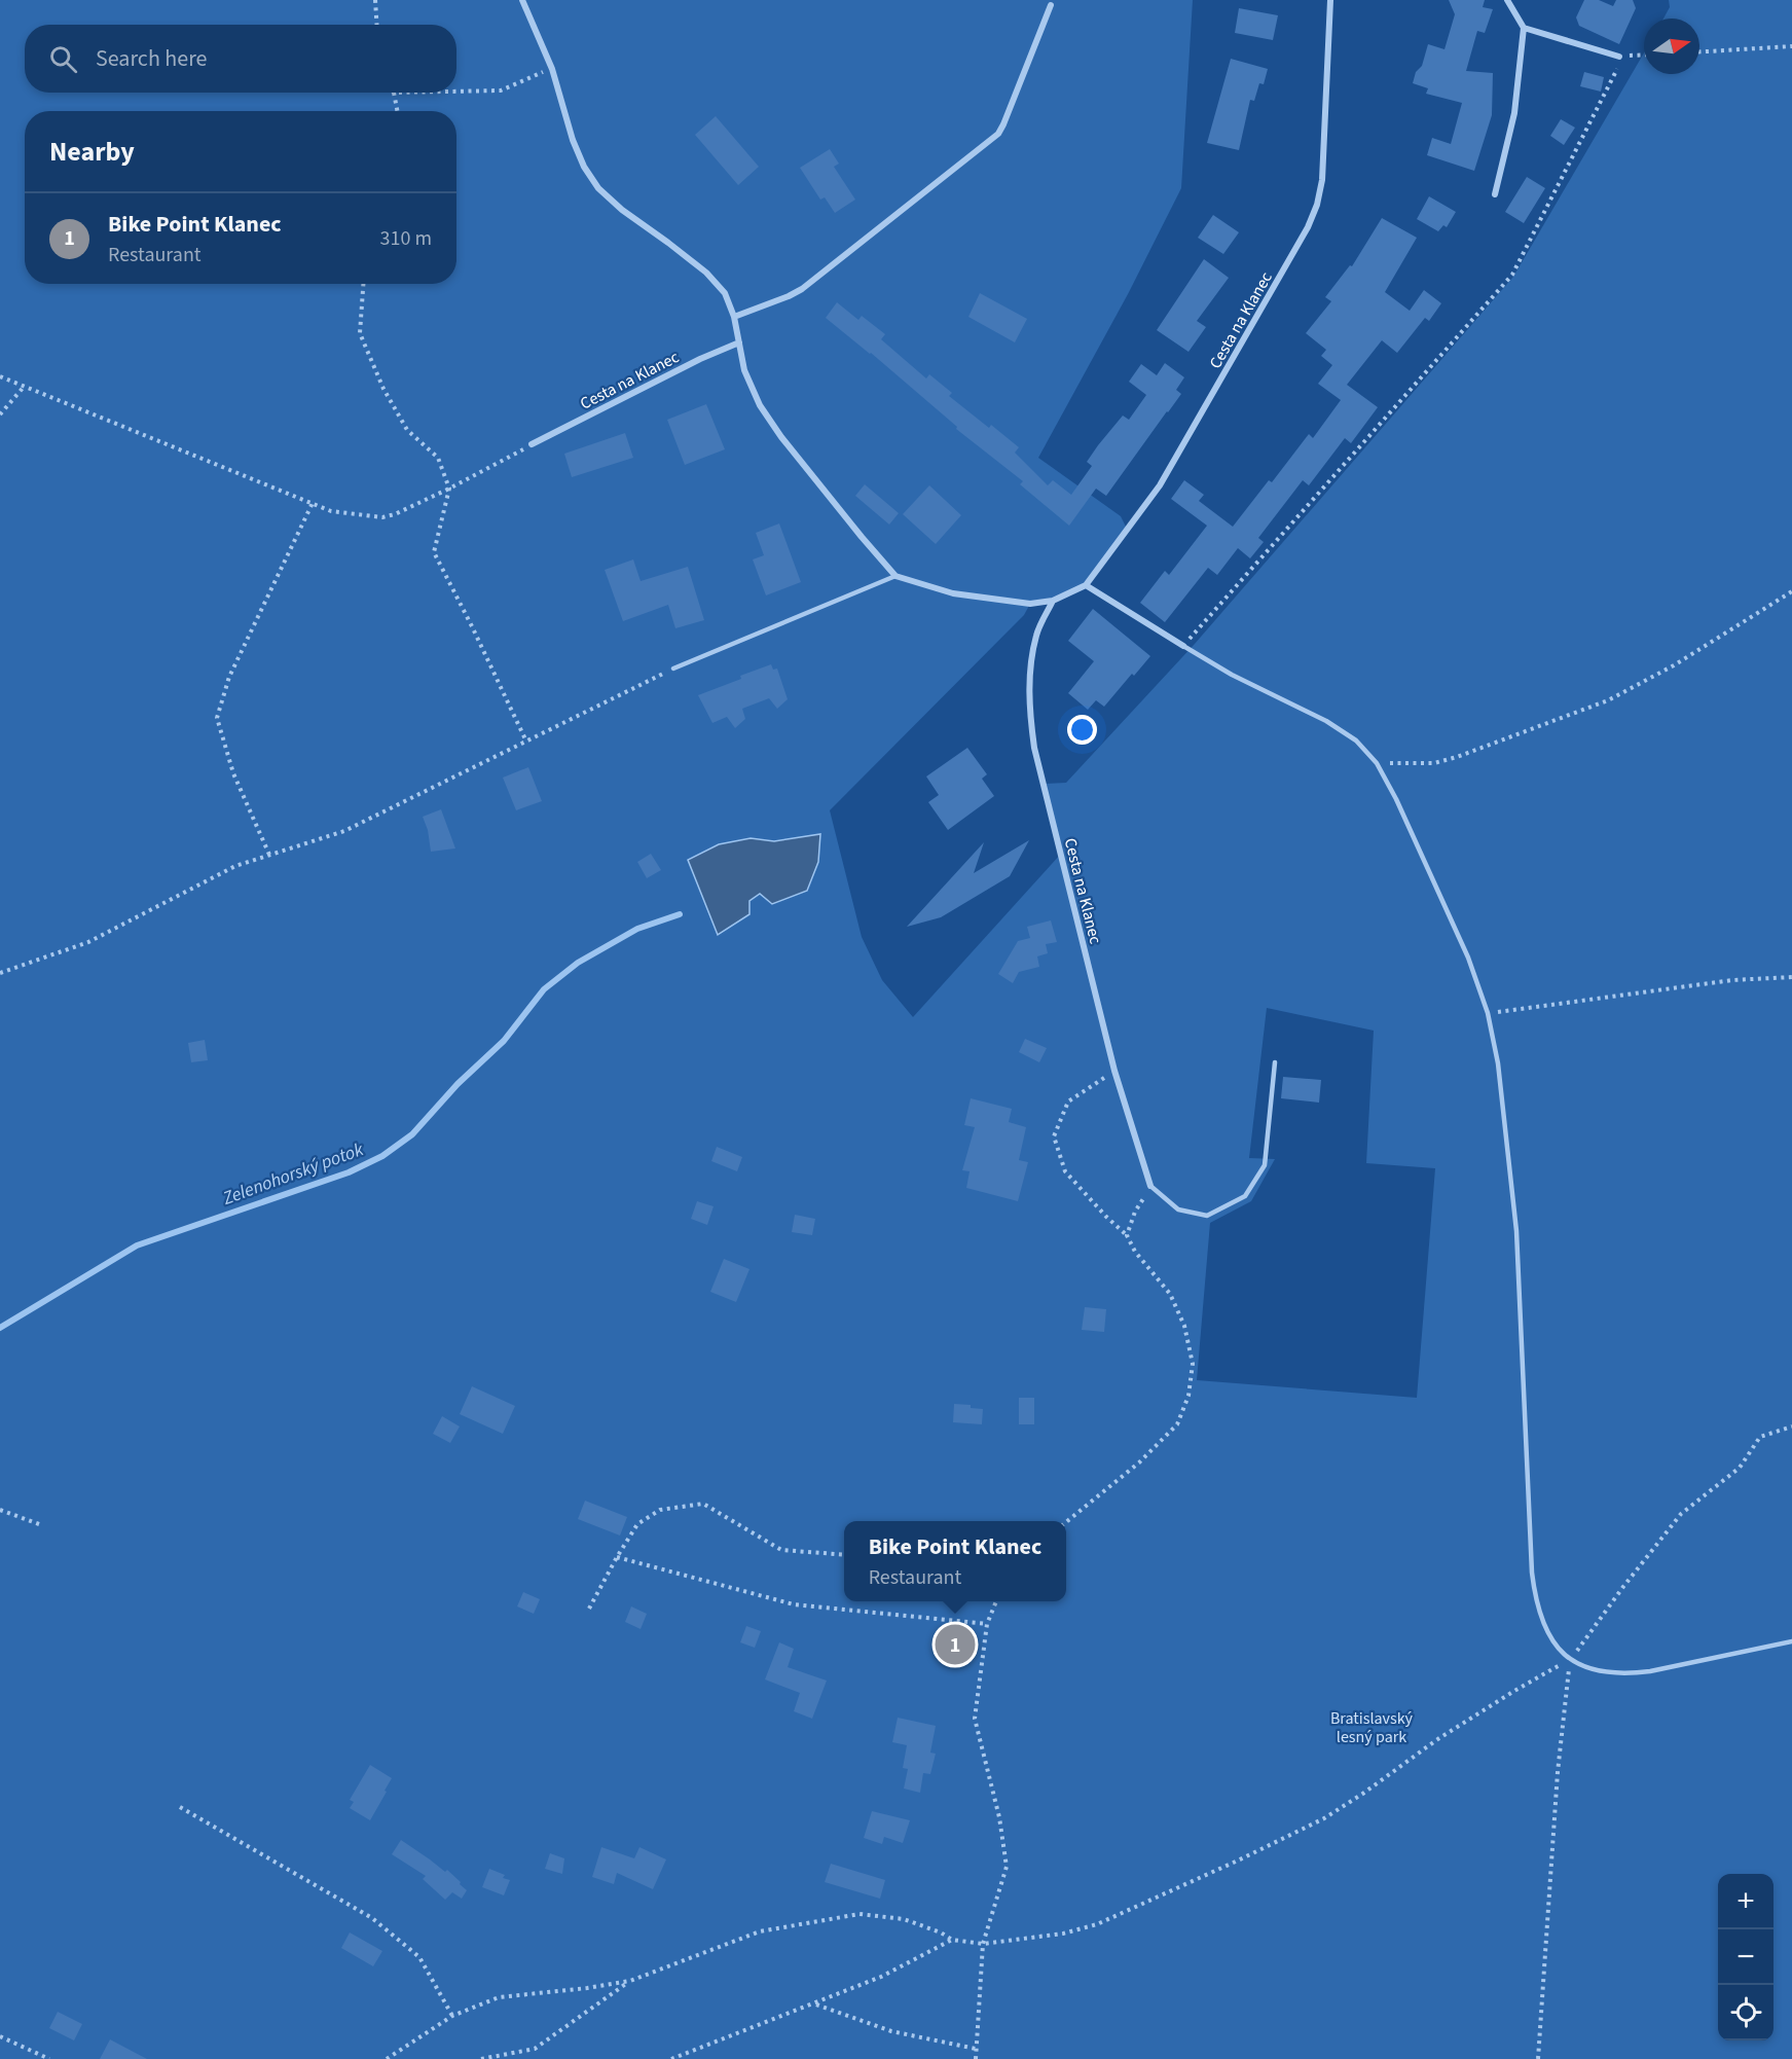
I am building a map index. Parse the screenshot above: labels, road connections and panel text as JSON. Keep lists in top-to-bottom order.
{
  "streets": {
    "street": ["Cesta na Klanec"]
  },
  "water": ["Zelenohorský potok"],
  "parks": ["Bratislavský lesný park"],
  "north": "right",
  "page": {
    "search": "Search here",
    "heading": "Nearby",
    "list": [
      {
        "mark": "1",
        "name": "Bike Point Klanec",
        "note": "Restaurant",
        "value": "310 m"
      }
    ],
    "popup": ["Bike Point Klanec", "Restaurant"],
    "pins": "1",
    "map_buttons": ["+", "−"]
  }
}
